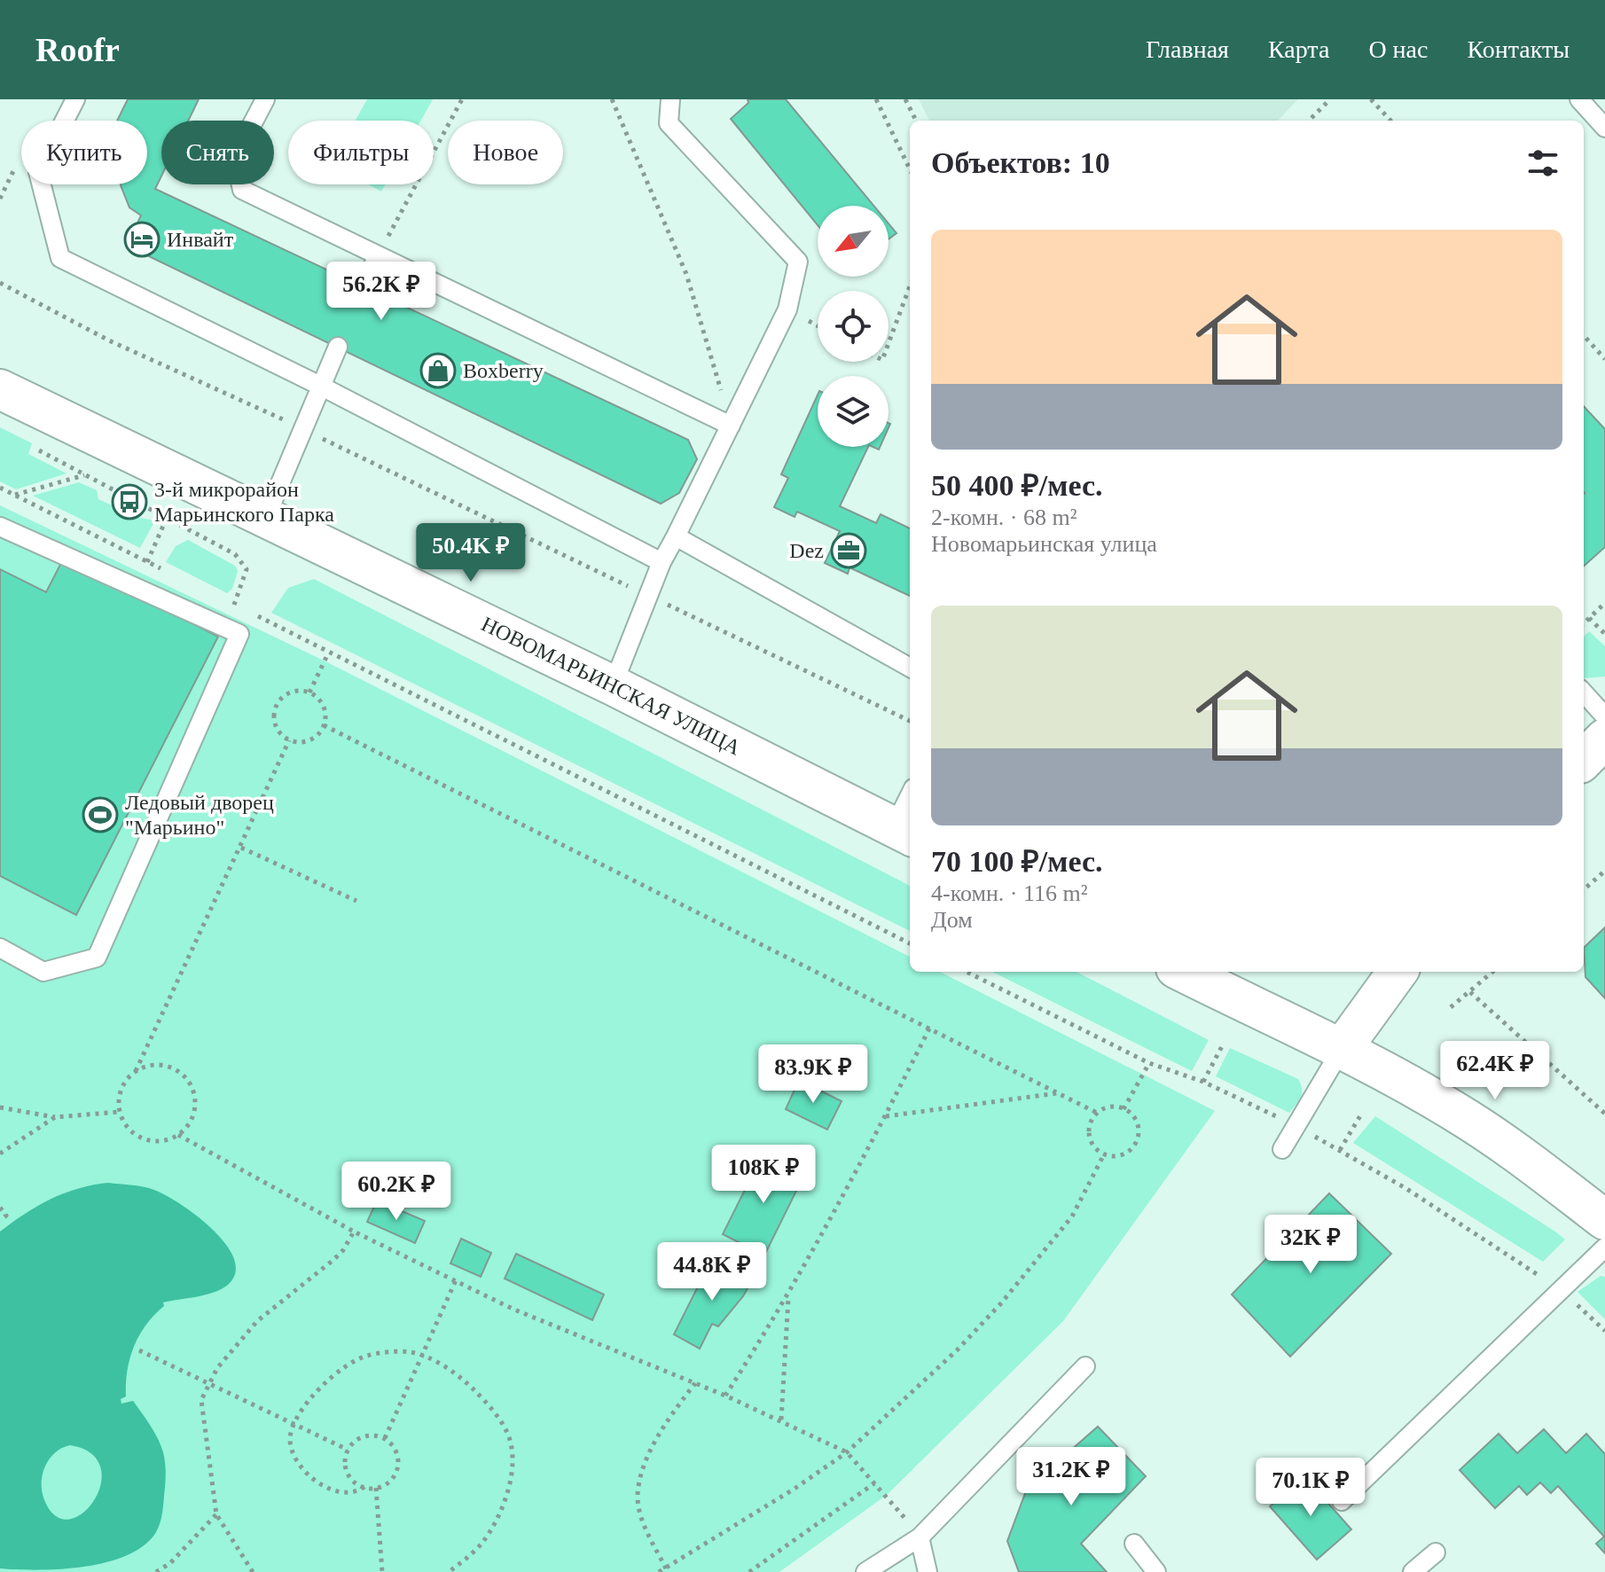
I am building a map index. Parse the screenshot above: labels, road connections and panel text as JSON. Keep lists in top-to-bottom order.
{
  "streets": {
    "street": ["НОВОМАРЬИНСКАЯ УЛИЦА"]
  },
  "places": {
    "hotel": ["Инвайт"],
    "shop": ["Boxberry"],
    "bus stop": ["3-й микрорайон Марьинского Парка"],
    "office": ["Dez"],
    "sports": ["Ледовый дворец \"Марьино\""]
  },
  "north": "bottom left",
  "page": {
    "header": "Roofr",
    "nav": [
      "Главная",
      "Карта",
      "О нас",
      "Контакты"
    ],
    "chip": [
      "Купить",
      "Снять",
      "Фильтры",
      "Новое"
    ],
    "heading": "Объектов: 10",
    "list": [
      {
        "name": "50 400 ₽/мес.",
        "note": "2-комн. · 68 m² · Новомарьинская улица"
      },
      {
        "name": "70 100 ₽/мес.",
        "note": "4-комн. · 116 m² · Дом"
      }
    ],
    "price": [
      "56.2K ₽",
      "50.4K ₽",
      "62.4K ₽",
      "83.9K ₽",
      "108K ₽",
      "60.2K ₽",
      "32K ₽",
      "44.8K ₽",
      "31.2K ₽",
      "70.1K ₽"
    ]
  }
}
